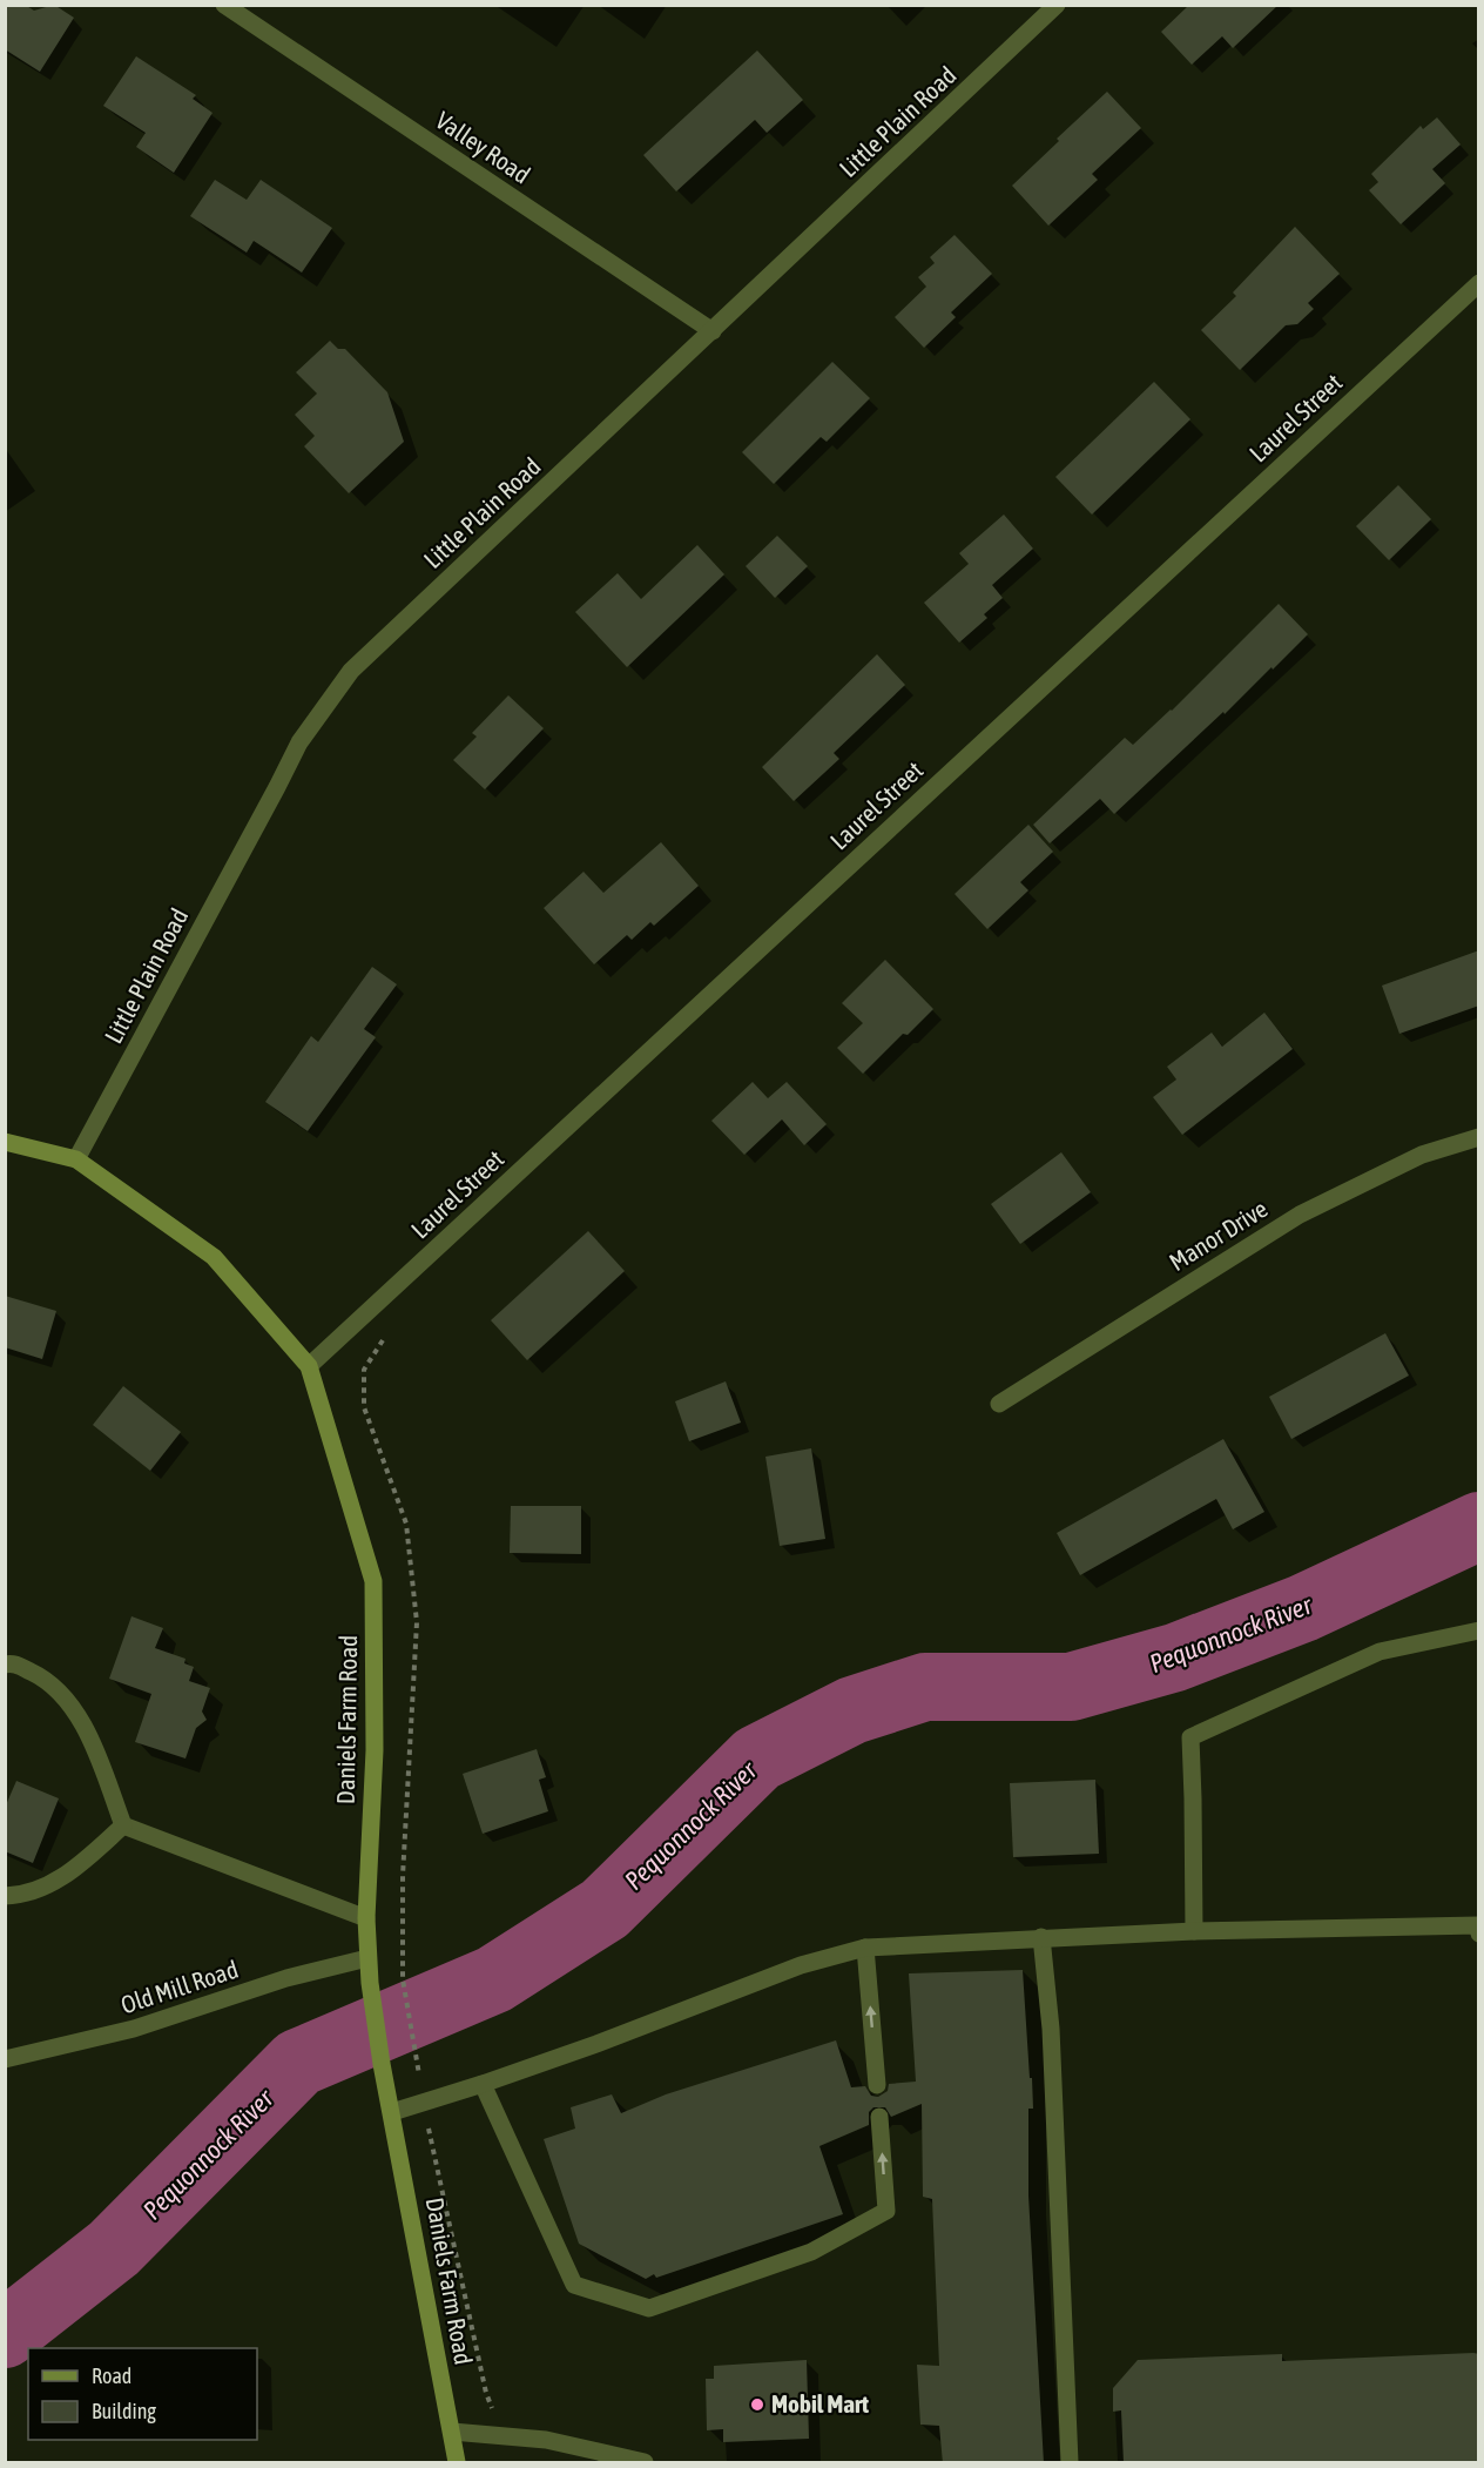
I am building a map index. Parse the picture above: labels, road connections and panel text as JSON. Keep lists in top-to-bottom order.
{
  "streets": {
    "main road": ["Daniels Farm Road"],
    "street": [
      "Little Plain Road",
      "Valley Road",
      "Laurel Street",
      "Manor Drive",
      "Old Mill Road"
    ]
  },
  "crossings": [
    ["Little Plain Road", "Valley Road"],
    ["Little Plain Road", "Daniels Farm Road"],
    ["Laurel Street", "Daniels Farm Road"],
    ["Daniels Farm Road", "Old Mill Road"]
  ],
  "water": ["Pequonnock River"],
  "places": ["Mobil Mart"],
  "legend": ["Road", "Building"]
}
